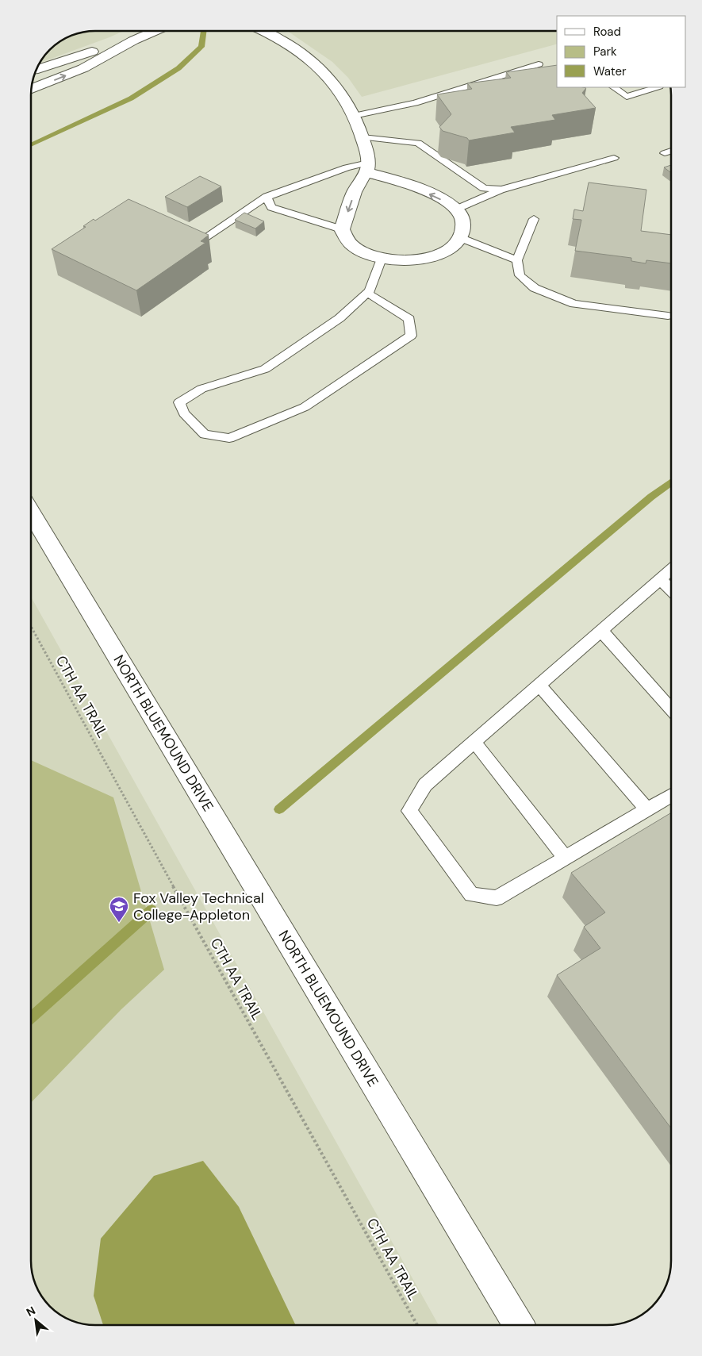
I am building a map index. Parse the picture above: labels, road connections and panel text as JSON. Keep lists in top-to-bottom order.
{
  "streets": {
    "street": ["NORTH BLUEMOUND DRIVE"],
    "path": ["CTH AA TRAIL"]
  },
  "places": {
    "school or university": ["Fox Valley Technical College-Appleton"]
  },
  "legend": ["Road", "Park", "Water"],
  "north": "top left"
}
